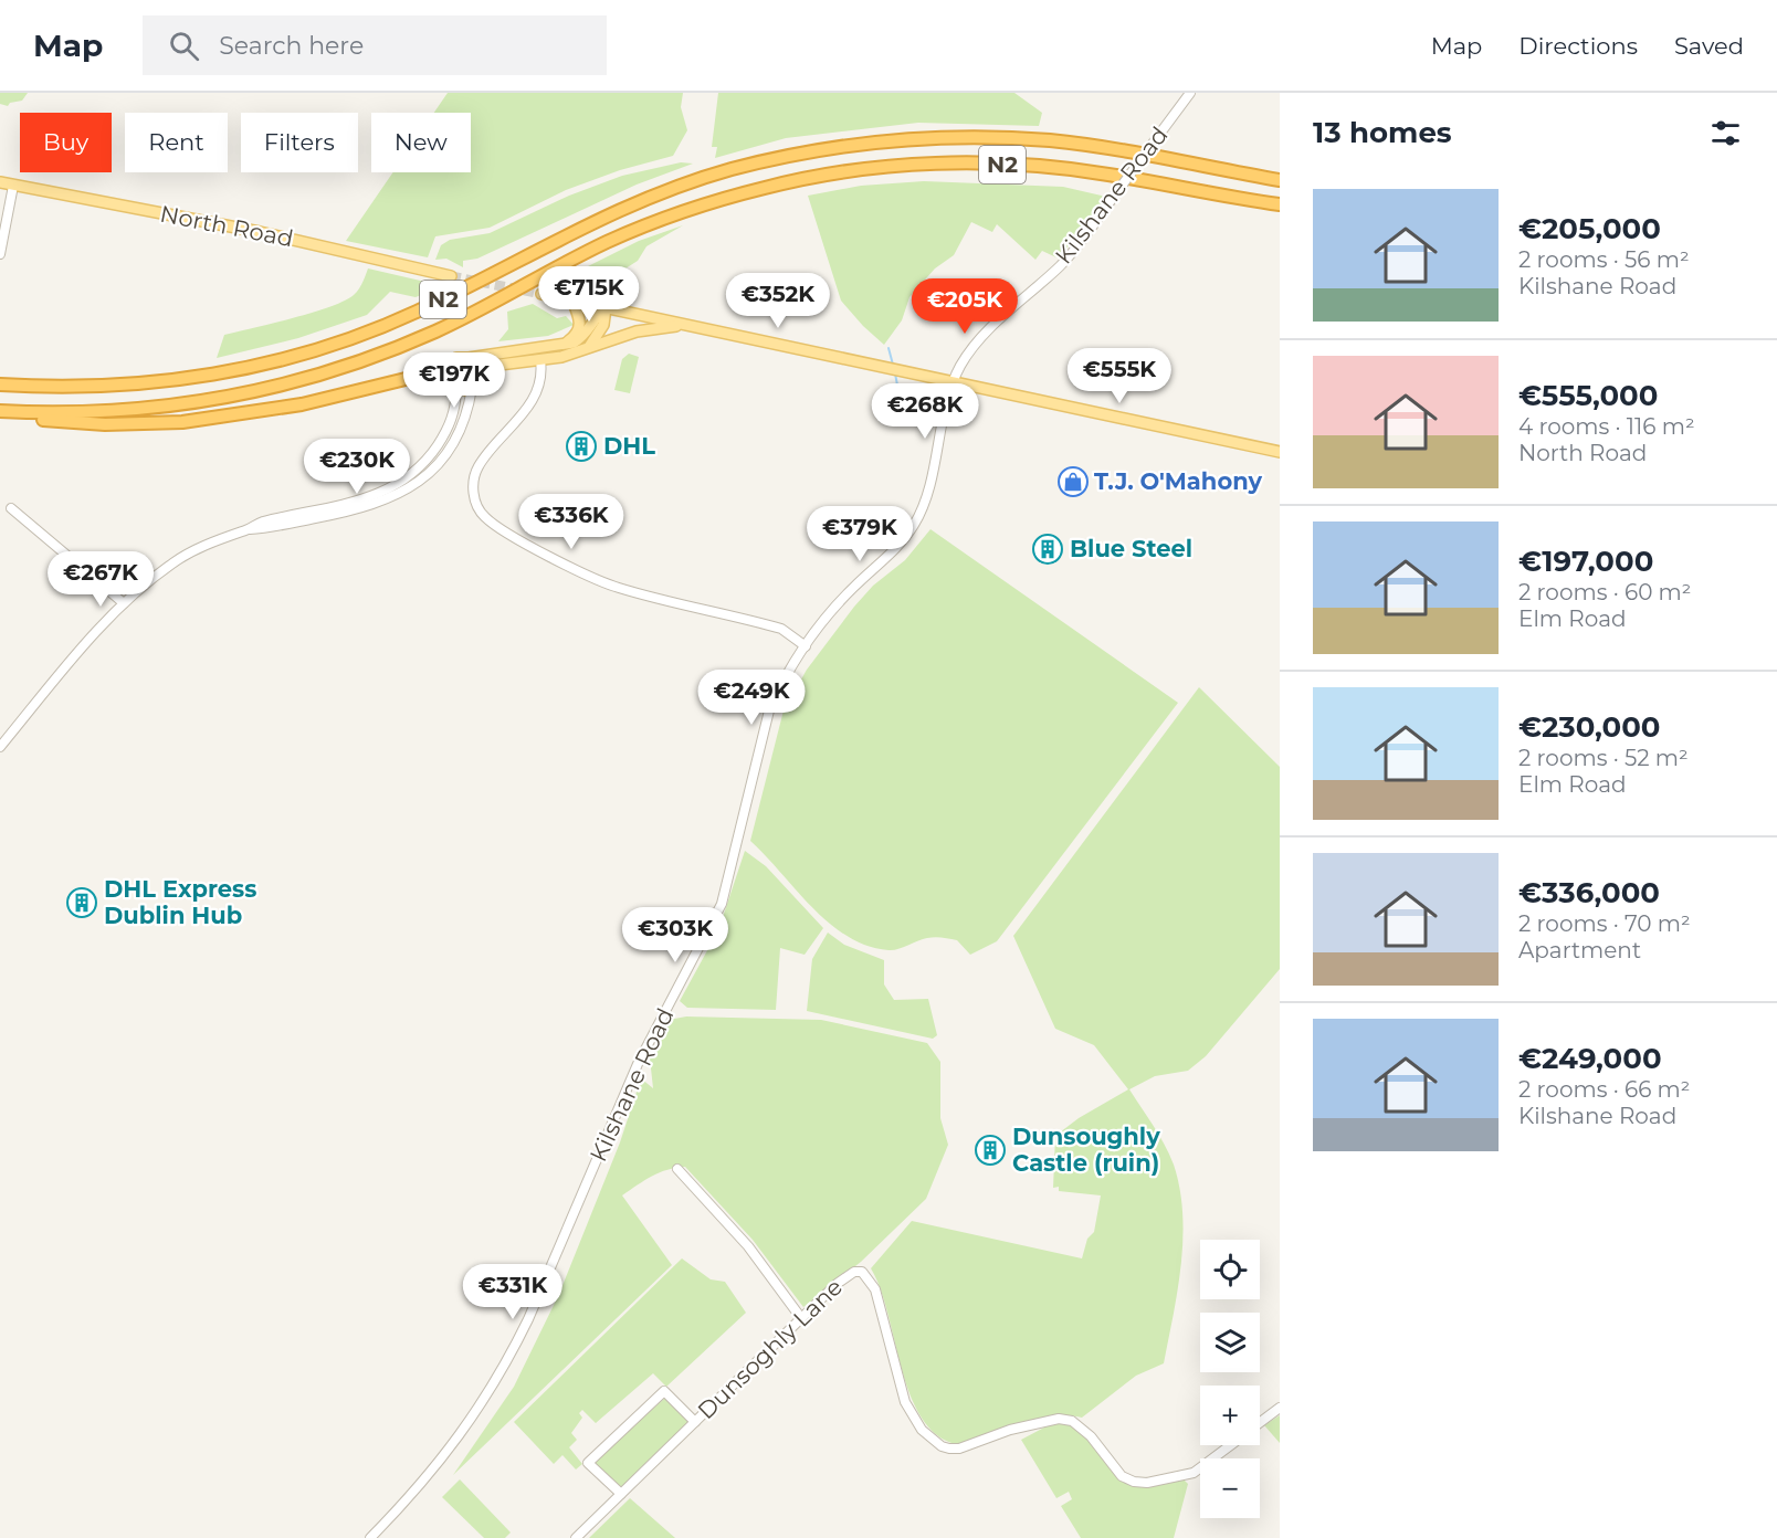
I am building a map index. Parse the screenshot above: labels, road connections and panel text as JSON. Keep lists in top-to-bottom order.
{
  "streets": {
    "highway": ["N2"],
    "main road": ["North Road"],
    "street": ["Kilshane Road", "Dunsoghly Lane"]
  },
  "places": {
    "building": [
      "DHL",
      "Blue Steel",
      "DHL Express Dublin Hub",
      "Dunsoughly Castle (ruin)"
    ],
    "shop": ["T.J. O'Mahony"]
  },
  "page": {
    "header": "Map",
    "search": "Search here",
    "nav": ["Map", "Directions", "Saved"],
    "heading": "13 homes",
    "chip": [
      "Buy",
      "Rent",
      "Filters",
      "New"
    ],
    "list": [
      {
        "name": "€205,000",
        "note": "2 rooms · 56 m² · Kilshane Road"
      },
      {
        "name": "€555,000",
        "note": "4 rooms · 116 m² · North Road"
      },
      {
        "name": "€197,000",
        "note": "2 rooms · 60 m² · Elm Road"
      },
      {
        "name": "€230,000",
        "note": "2 rooms · 52 m² · Elm Road"
      },
      {
        "name": "€336,000",
        "note": "2 rooms · 70 m² · Apartment"
      },
      {
        "name": "€249,000",
        "note": "2 rooms · 66 m² · Kilshane Road"
      }
    ],
    "price": [
      "€715K",
      "€352K",
      "€205K",
      "€555K",
      "€197K",
      "€268K",
      "€230K",
      "€336K",
      "€379K",
      "€267K",
      "€249K",
      "€303K",
      "€331K"
    ],
    "map_buttons": ["+", "−"]
  }
}
